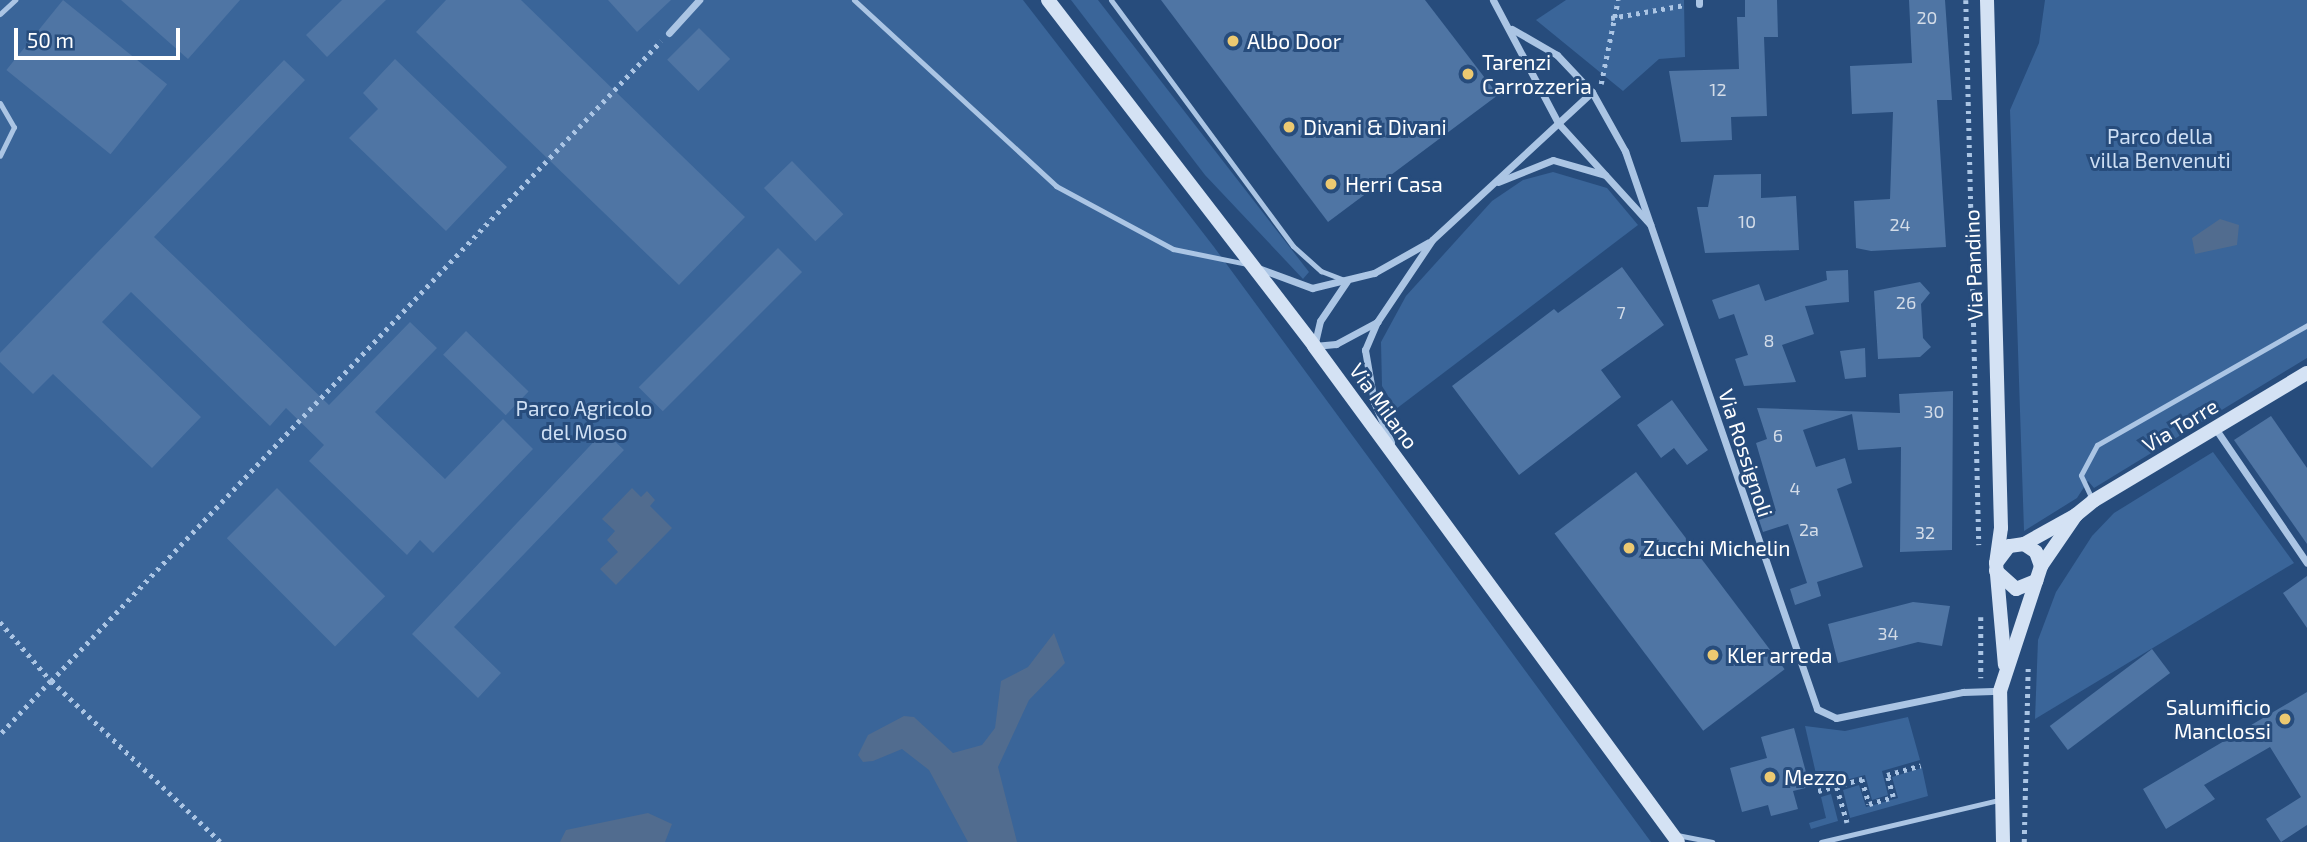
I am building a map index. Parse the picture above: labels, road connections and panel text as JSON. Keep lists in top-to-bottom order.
{
  "streets": {
    "street": [
      "Via Pandino",
      "Via Milano",
      "Via Torre",
      "Via Rossignoli"
    ]
  },
  "crossings": [
    ["Via Pandino", "Via Torre"],
    ["Via Pandino", "Via Rossignoli"]
  ],
  "parks": ["Parco della villa Benvenuti", "Parco Agricolo del Moso"],
  "places": [
    "Albo Door",
    "Tarenzi Carrozzeria",
    "Divani & Divani",
    "Herri Casa",
    "Zucchi Michelin",
    "Kler arreda",
    "Salumificio Manclossi",
    "Mezzo"
  ],
  "house_numbers": [
    "20",
    "12",
    "10",
    "24",
    "26",
    "7",
    "8",
    "30",
    "6",
    "4",
    "2a",
    "32",
    "34"
  ],
  "scale_bar": "50 m"
}
